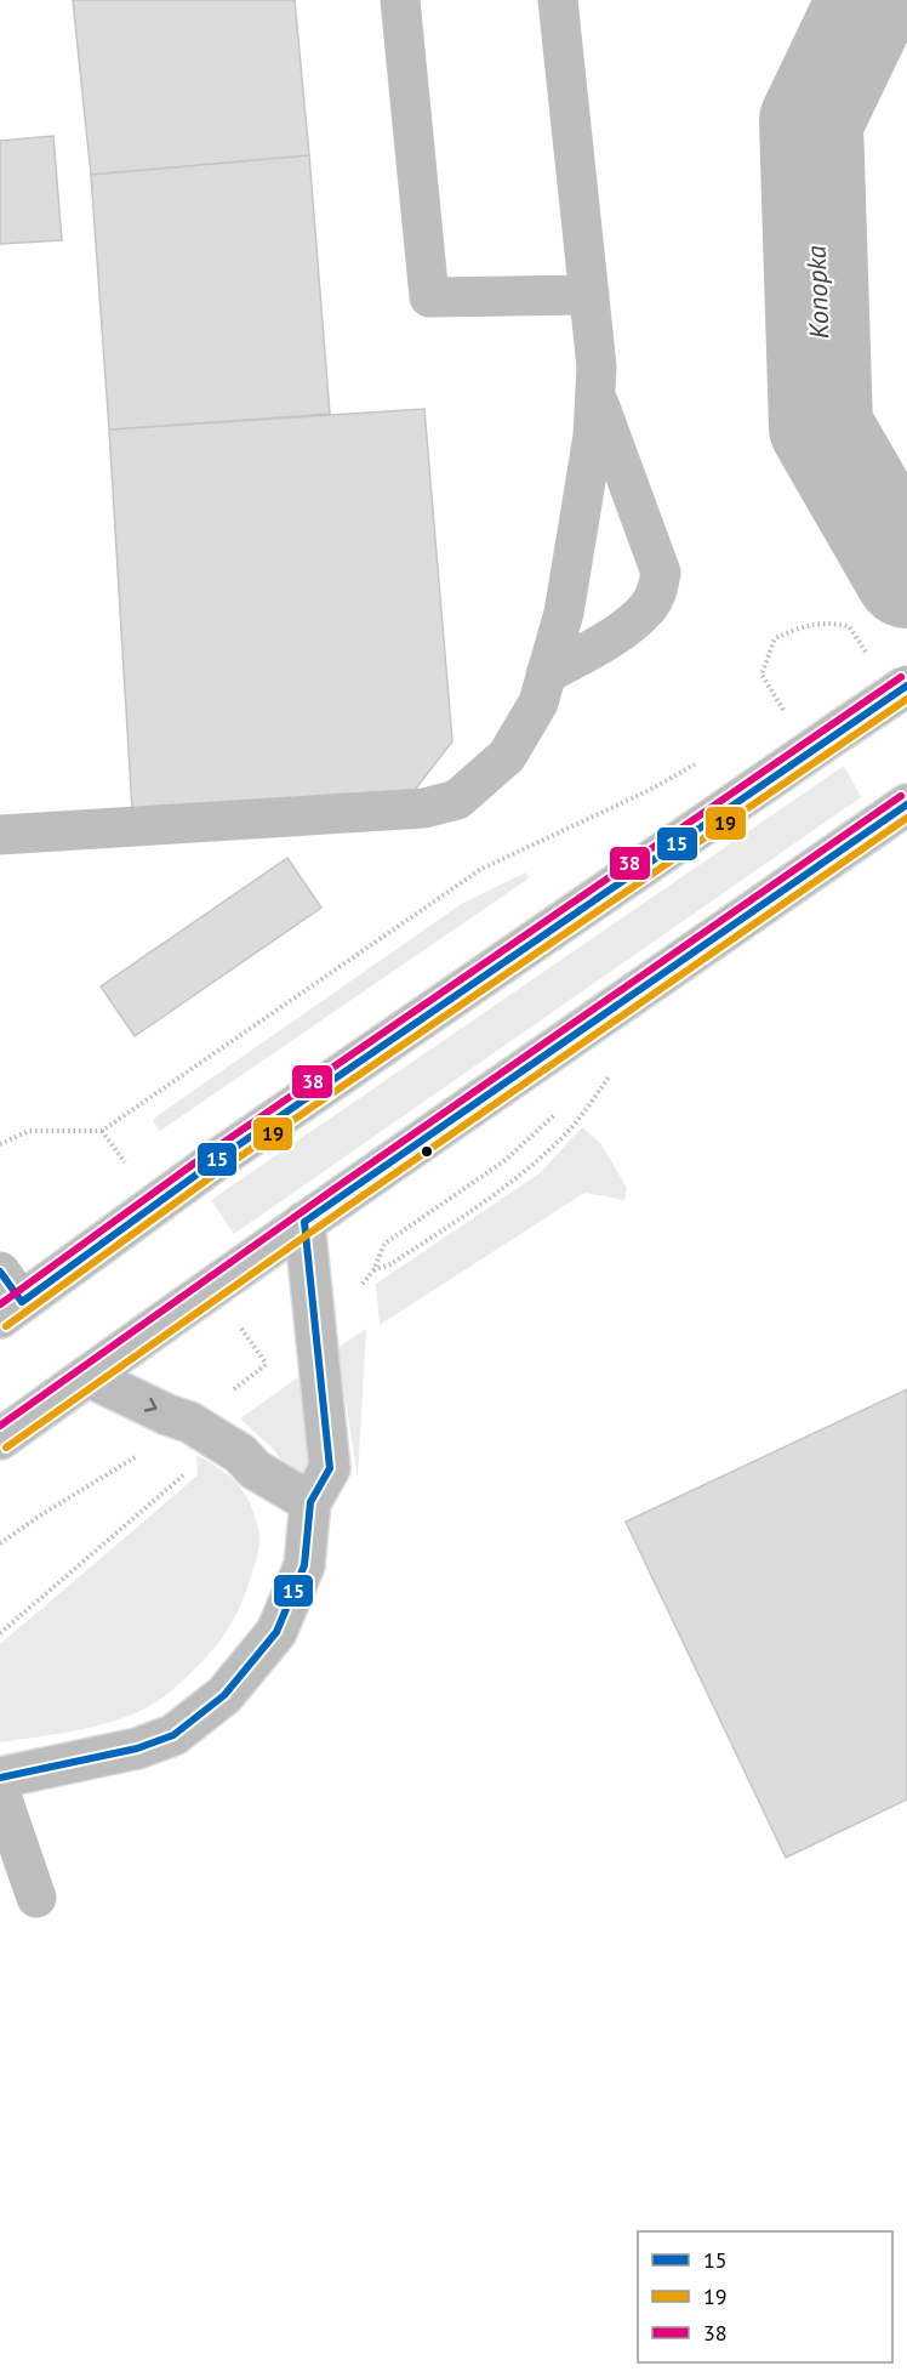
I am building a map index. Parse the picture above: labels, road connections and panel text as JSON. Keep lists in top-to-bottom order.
{
  "water": ["Konopka"],
  "lines": ["transit line 38", "transit line 15", "transit line 19"],
  "legend": ["15", "19", "38"]
}
